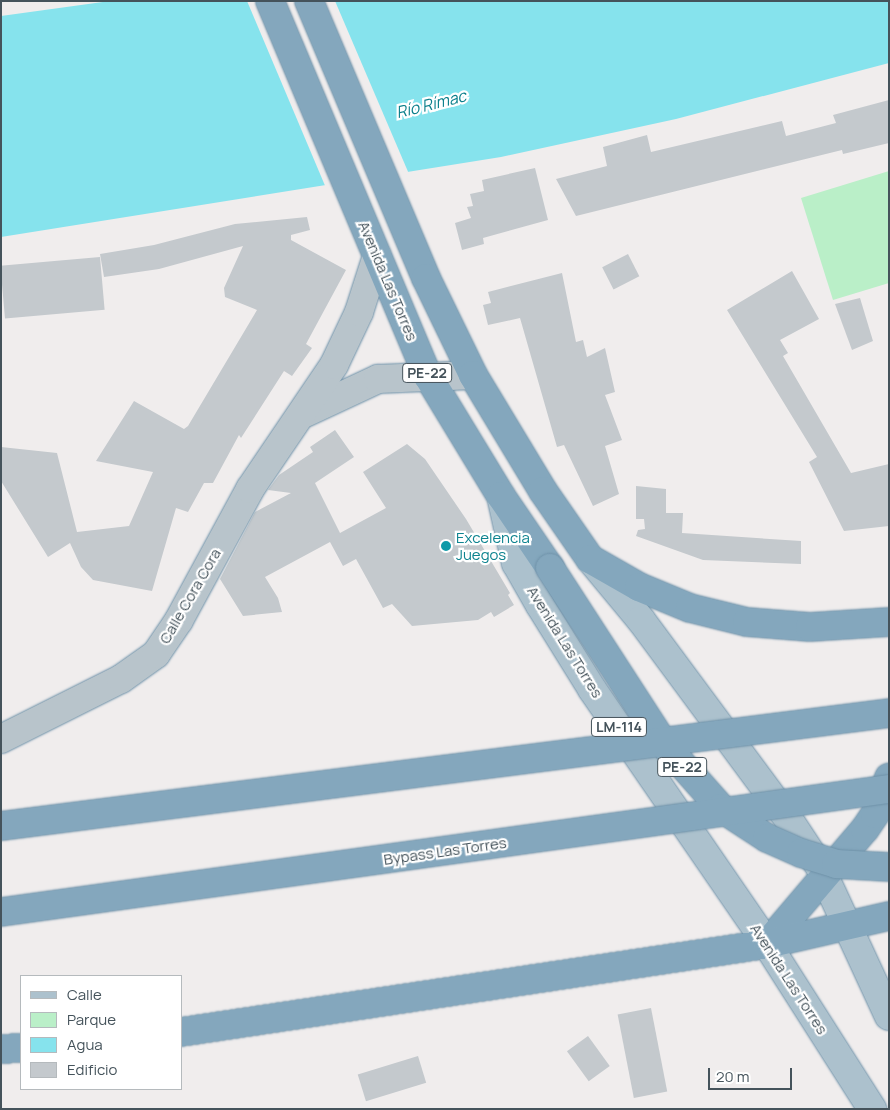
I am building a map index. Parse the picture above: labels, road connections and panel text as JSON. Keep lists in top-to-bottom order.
{
  "streets": {
    "highway": ["Avenida Las Torres", "PE-22", "Bypass Las Torres"],
    "main road": ["LM-114"],
    "street": ["Calle Cora Cora"]
  },
  "crossings": [
    ["Avenida Las Torres", "PE-22"],
    ["Avenida Las Torres", "Calle Cora Cora"],
    ["PE-22", "Calle Cora Cora"]
  ],
  "water": ["Río Rímac"],
  "places": ["Excelencia Juegos"],
  "legend": [
    "Calle",
    "Parque",
    "Agua",
    "Edificio"
  ],
  "scale_bar": "20 m"
}
